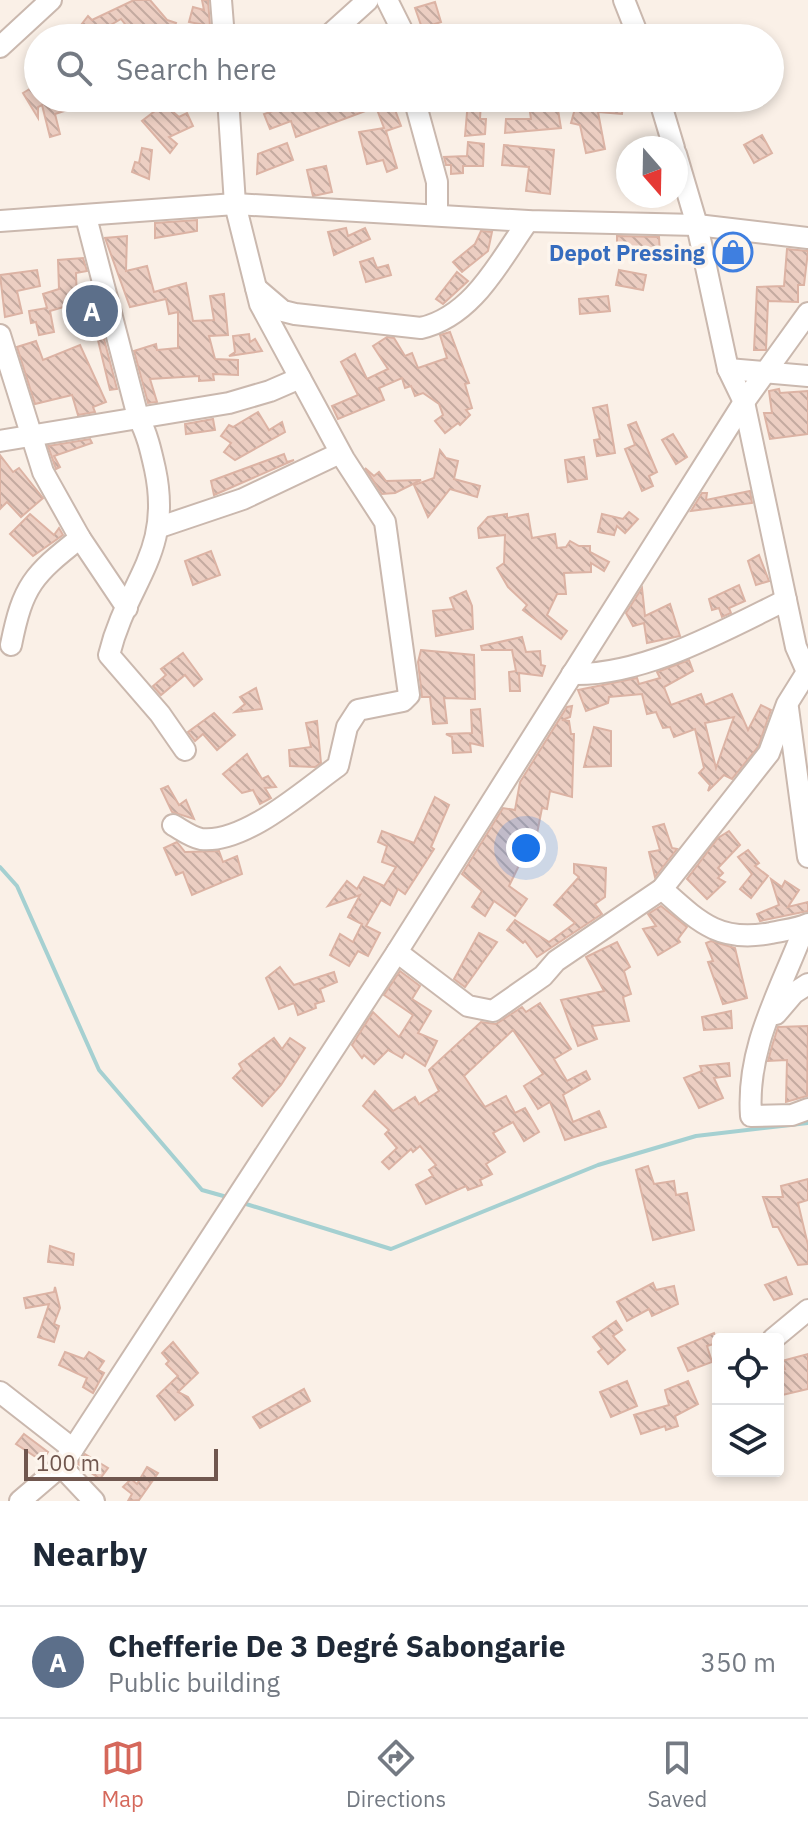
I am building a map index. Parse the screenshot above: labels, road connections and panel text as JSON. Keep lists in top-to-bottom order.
{
  "places": {
    "shop": ["Depot Pressing"]
  },
  "scale_bar": "100 m",
  "north": "bottom",
  "page": {
    "search": "Search here",
    "pins": "A",
    "scale": "100 m",
    "heading": "Nearby",
    "list": [
      {
        "mark": "A",
        "name": "Chefferie De 3 Degré Sabongarie",
        "note": "Public building",
        "value": "350 m"
      }
    ],
    "nav": ["Map", "Directions", "Saved"]
  }
}
